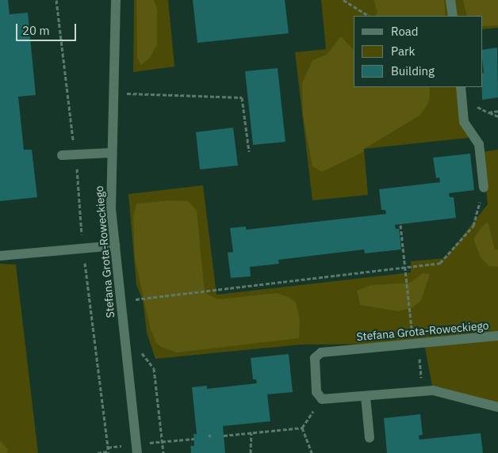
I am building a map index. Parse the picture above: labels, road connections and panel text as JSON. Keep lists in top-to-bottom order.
{
  "streets": {
    "street": ["Stefana Grota-Roweckiego"]
  },
  "legend": ["Road", "Park", "Building"],
  "scale_bar": "20 m"
}
